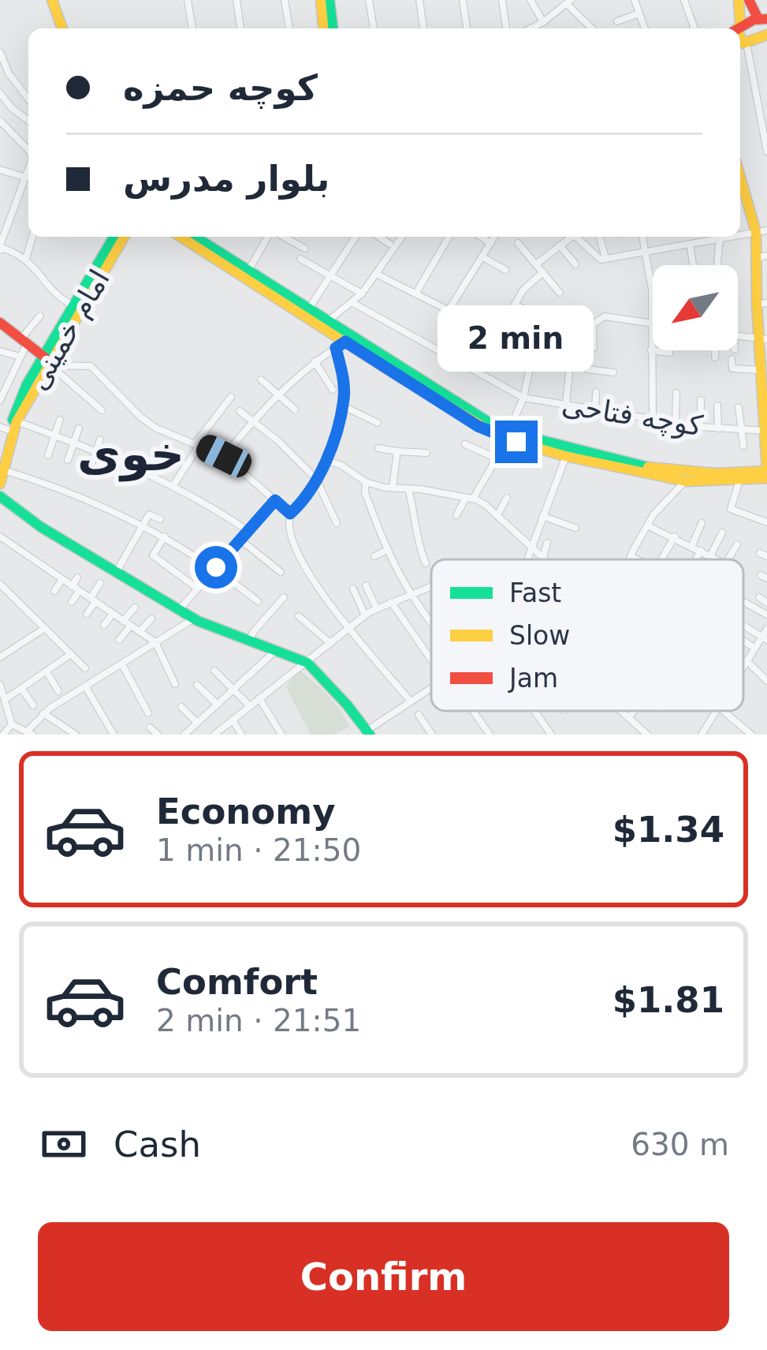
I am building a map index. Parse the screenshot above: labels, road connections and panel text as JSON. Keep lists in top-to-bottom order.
{
  "streets": {
    "main road": ["امام خمینی"],
    "street": ["کوچه فتاحی"]
  },
  "districts": ["خوی"],
  "legend": ["Fast", "Slow", "Jam"],
  "north": "bottom left",
  "page": {
    "banner": ["کوچه حمزه", "بلوار مدرس"],
    "bubble": "2 min",
    "list": [
      {
        "name": "Economy",
        "note": "1 min · 21:50",
        "value": "$1.34"
      },
      {
        "name": "Comfort",
        "note": "2 min · 21:51",
        "value": "$1.81"
      }
    ],
    "pay": ["Cash", "630 m"],
    "buttons": "Confirm"
  }
}
